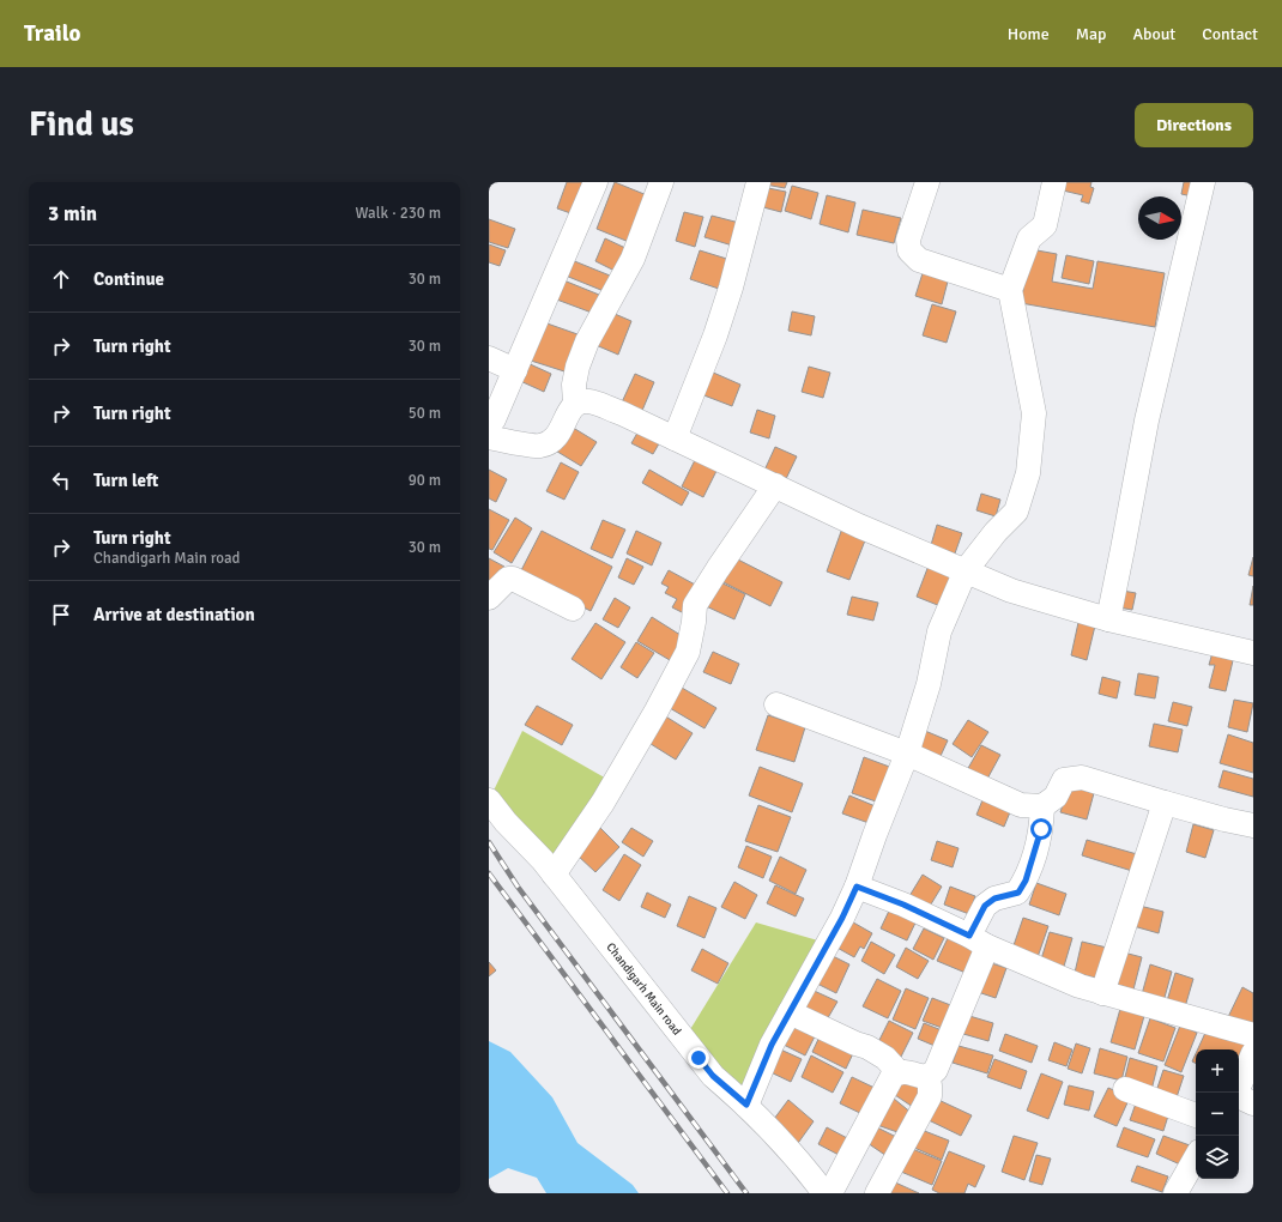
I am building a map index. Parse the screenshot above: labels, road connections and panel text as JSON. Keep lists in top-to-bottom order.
{
  "streets": {
    "street": ["Chandigarh Main road"]
  },
  "north": "right",
  "page": {
    "header": "Trailo",
    "nav": [
      "Home",
      "Map",
      "About",
      "Contact"
    ],
    "buttons": "Directions",
    "title": "Find us",
    "heading": ["3 min", "Walk · 230 m"],
    "list": [
      ["Continue", "30 m"],
      ["Turn right", "30 m"],
      ["Turn right", "50 m"],
      ["Turn left", "90 m"],
      ["Turn right", "Chandigarh Main road", "30 m"],
      "Arrive at destination"
    ],
    "map_buttons": ["+", "−"]
  }
}
